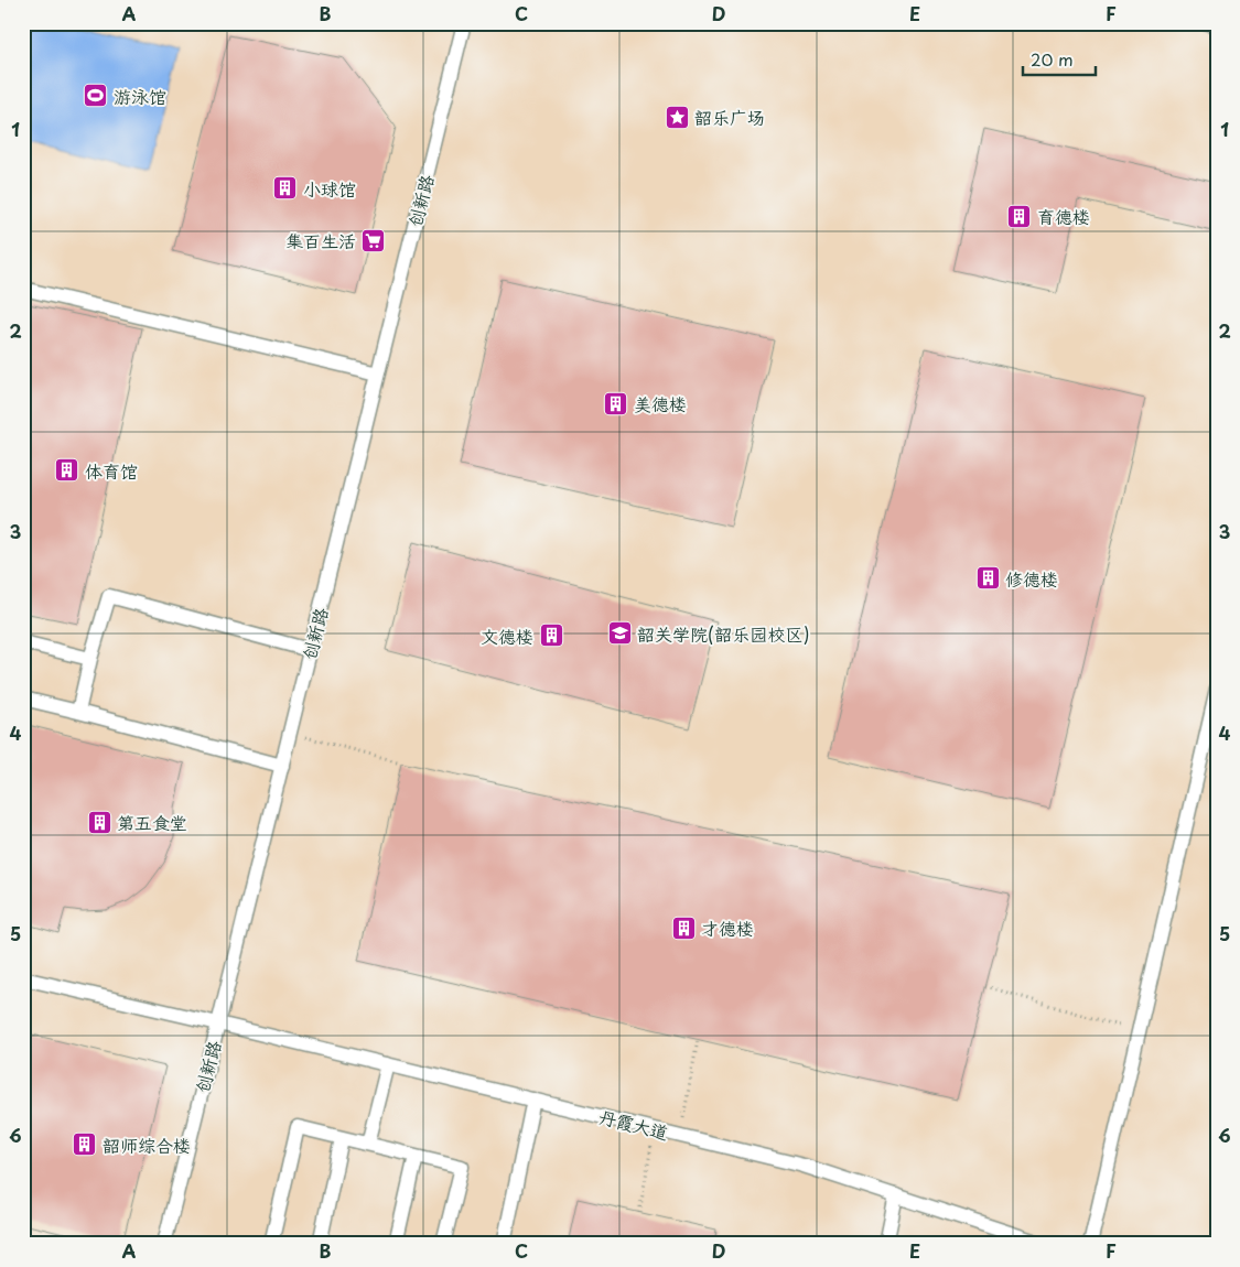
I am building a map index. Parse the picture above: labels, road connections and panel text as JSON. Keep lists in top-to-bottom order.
{
  "streets": {
    "lane": ["创新路", "丹霞大道"]
  },
  "crossings": [
    ["创新路", "丹霞大道"]
  ],
  "places": {
    "sports": ["游泳馆"],
    "place": ["韶乐广场"],
    "building": [
      "小球馆",
      "育德楼",
      "美德楼",
      "体育馆",
      "修德楼",
      "文德楼",
      "第五食堂",
      "才德楼",
      "韶师综合楼"
    ],
    "supermarket": ["集百生活"],
    "school or university": ["韶关学院(韶乐园校区)"]
  },
  "scale_bar": "20 m",
  "grid": {
    "columns": [
      "A",
      "B",
      "C",
      "D",
      "E",
      "F"
    ],
    "rows": [
      "1",
      "2",
      "3",
      "4",
      "5",
      "6"
    ]
  }
}
